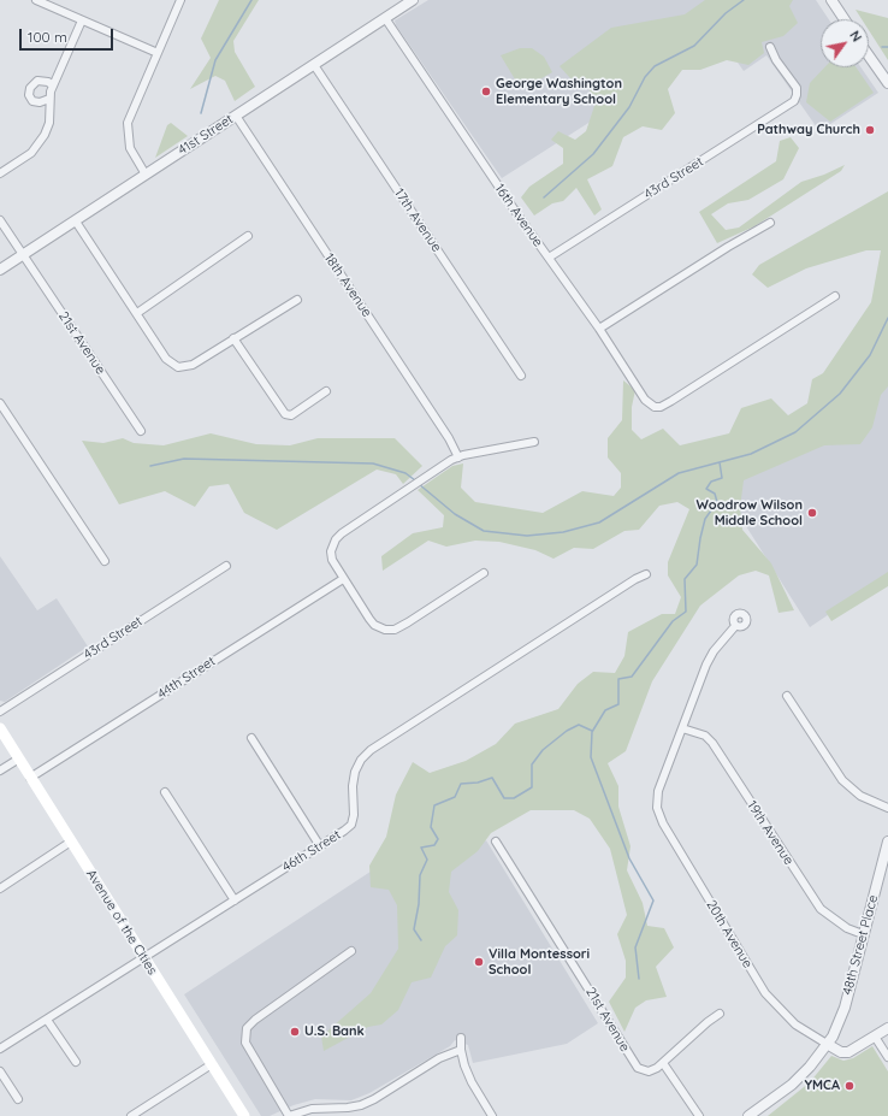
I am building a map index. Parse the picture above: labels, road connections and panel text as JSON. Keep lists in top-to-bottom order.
{
  "streets": {
    "main road": ["Avenue of the Cities"],
    "street": [
      "41st Street",
      "43rd Street",
      "16th Avenue",
      "17th Avenue",
      "18th Avenue",
      "21st Avenue",
      "44th Street",
      "19th Avenue",
      "46th Street",
      "20th Avenue",
      "48th Street Place"
    ]
  },
  "crossings": [
    ["41st Street", "16th Avenue"],
    ["41st Street", "17th Avenue"],
    ["41st Street", "18th Avenue"],
    ["41st Street", "21st Avenue"],
    ["43rd Street", "16th Avenue"],
    ["44th Street", "Avenue of the Cities"],
    ["19th Avenue", "20th Avenue"],
    ["19th Avenue", "48th Street Place"],
    ["46th Street", "Avenue of the Cities"],
    ["20th Avenue", "48th Street Place"]
  ],
  "places": [
    "George Washington Elementary School",
    "Pathway Church",
    "Woodrow Wilson Middle School",
    "Villa Montessori School",
    "U.S. Bank",
    "YMCA"
  ],
  "scale_bar": "100 m",
  "north": "top right"
}
